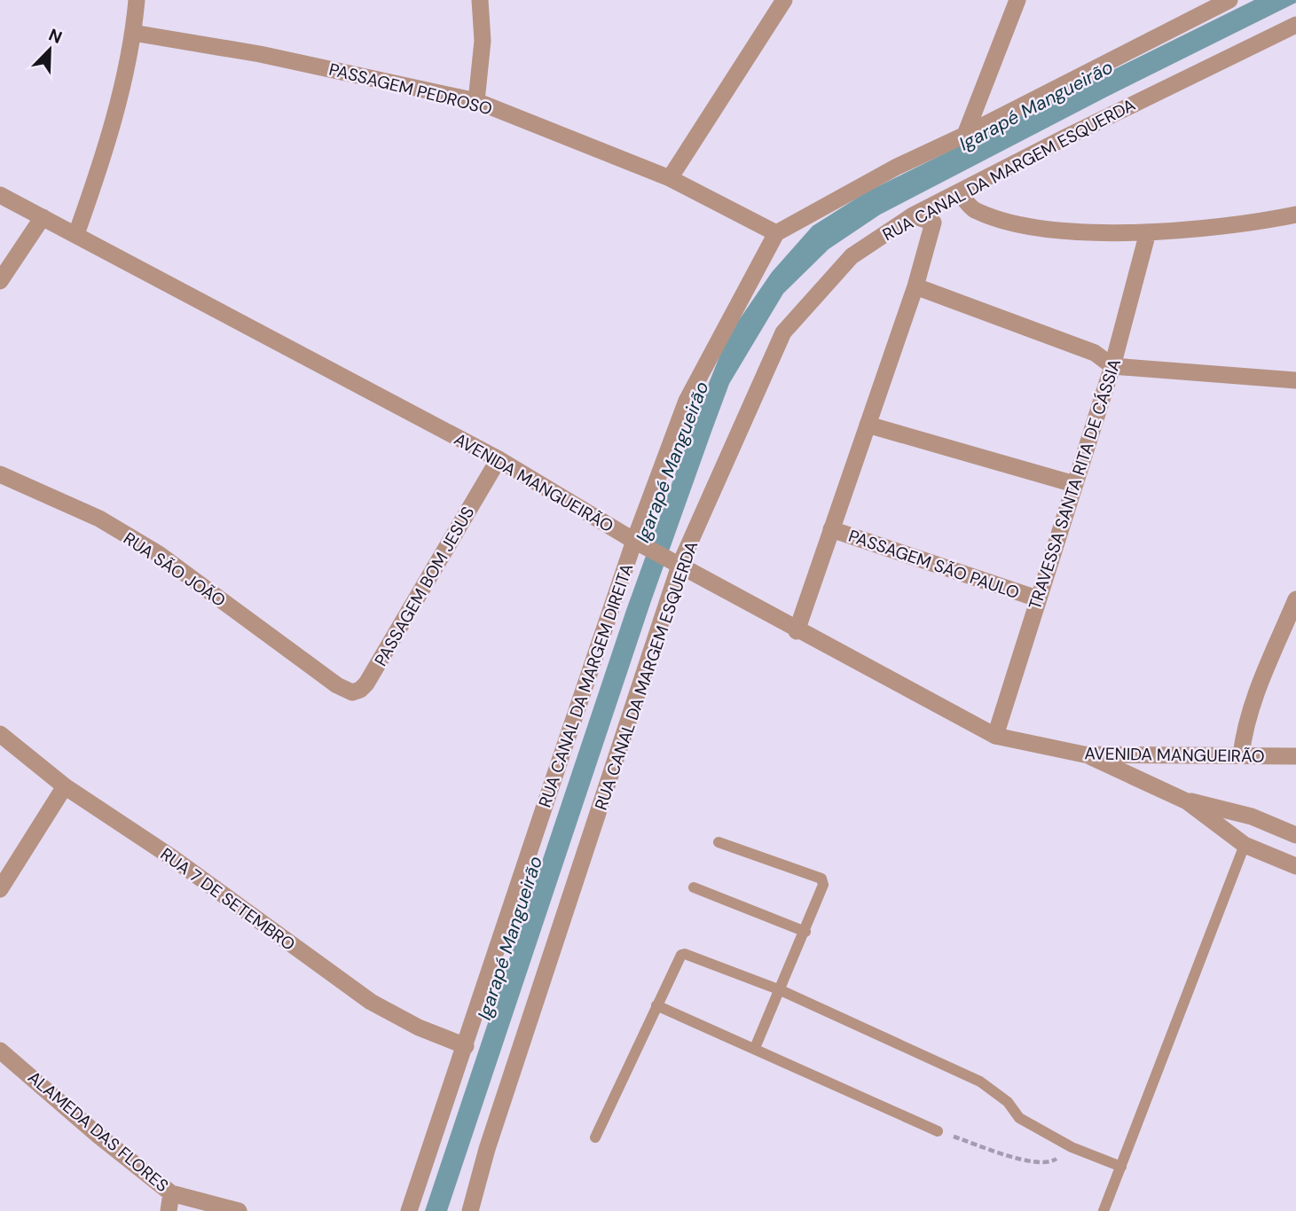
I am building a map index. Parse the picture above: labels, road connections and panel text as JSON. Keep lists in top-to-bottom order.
{
  "streets": {
    "street": [
      "PASSAGEM PEDROSO",
      "RUA CANAL DA MARGEM ESQUERDA",
      "AVENIDA MANGUEIRÃO",
      "TRAVESSA SANTA RITA DE CÁSSIA",
      "PASSAGEM SÃO PAULO",
      "RUA SÃO JOÃO",
      "PASSAGEM BOM JESUS",
      "RUA CANAL DA MARGEM DIREITA",
      "RUA 7 DE SETEMBRO",
      "ALAMEDA DAS FLORES"
    ]
  },
  "crossings": [
    ["PASSAGEM PEDROSO", "RUA CANAL DA MARGEM DIREITA"],
    ["RUA CANAL DA MARGEM ESQUERDA", "AVENIDA MANGUEIRÃO"],
    ["AVENIDA MANGUEIRÃO", "TRAVESSA SANTA RITA DE CÁSSIA"],
    ["AVENIDA MANGUEIRÃO", "PASSAGEM BOM JESUS"],
    ["AVENIDA MANGUEIRÃO", "RUA CANAL DA MARGEM DIREITA"],
    ["TRAVESSA SANTA RITA DE CÁSSIA", "PASSAGEM SÃO PAULO"],
    ["RUA SÃO JOÃO", "PASSAGEM BOM JESUS"],
    ["RUA CANAL DA MARGEM DIREITA", "RUA 7 DE SETEMBRO"]
  ],
  "water": ["Igarapé Mangueirão"],
  "north": "top right"
}
